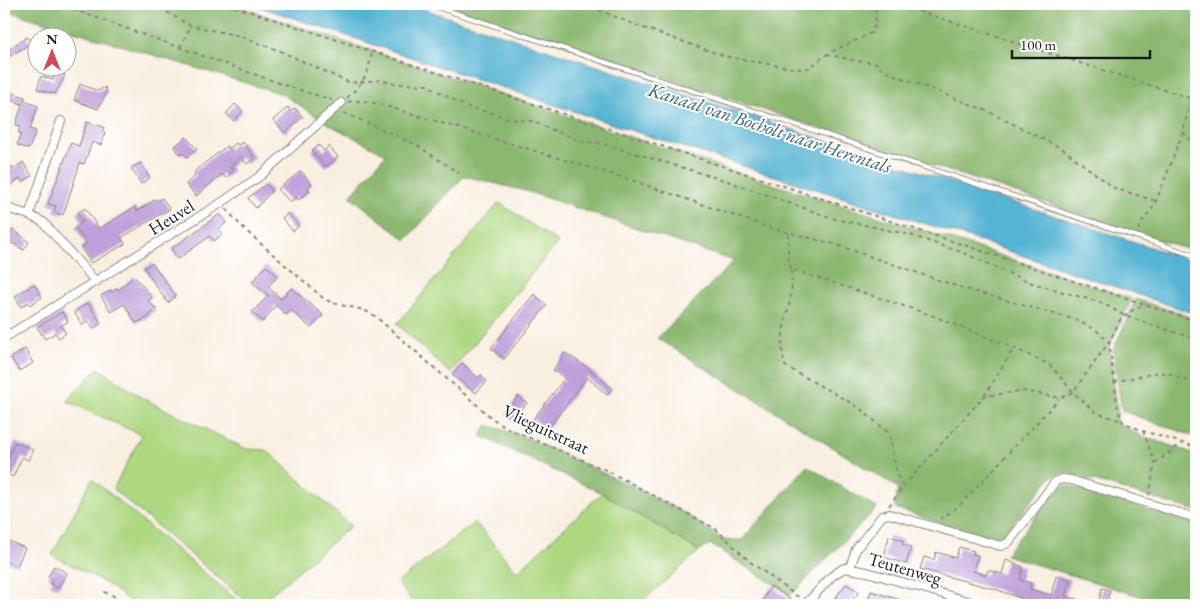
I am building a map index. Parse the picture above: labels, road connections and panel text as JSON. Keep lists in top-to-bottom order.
{
  "streets": {
    "street": ["Heuvel", "Teutenweg"],
    "path": ["Vlieguitstraat"]
  },
  "crossings": [
    ["Heuvel", "Vlieguitstraat"]
  ],
  "water": ["Kanaal van Bocholt naar Herentals"],
  "scale_bar": "100 m",
  "north": "top"
}
